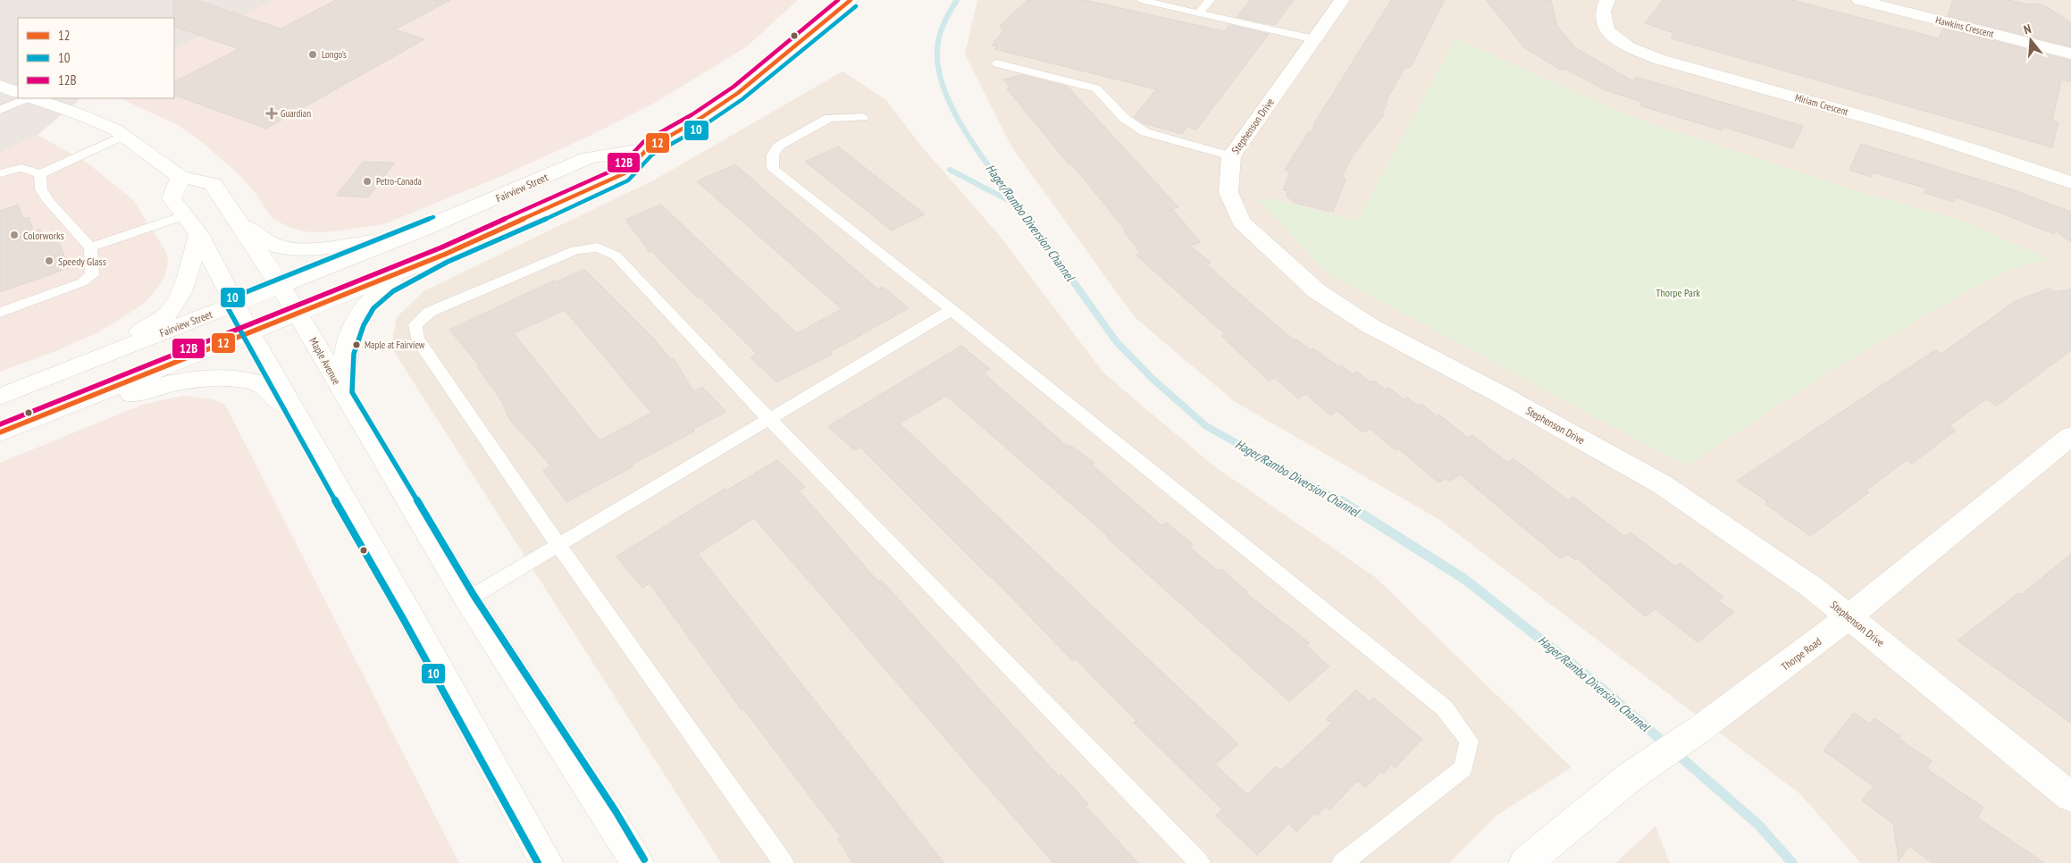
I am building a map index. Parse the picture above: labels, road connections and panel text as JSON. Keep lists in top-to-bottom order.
{
  "streets": {
    "main road": [
      "Hawkins Crescent",
      "Miriam Crescent",
      "Stephenson Drive",
      "Fairview Street",
      "Maple Avenue",
      "Thorpe Road"
    ]
  },
  "crossings": [
    ["Stephenson Drive", "Thorpe Road"],
    ["Fairview Street", "Maple Avenue"]
  ],
  "water": ["Hager/Rambo Diversion Channel"],
  "parks": ["Thorpe Park"],
  "places": {
    "other": [
      "Longo's",
      "Petro-Canada",
      "Colorworks",
      "Speedy Glass",
      "Maple at Fairview"
    ],
    "health": ["Guardian"]
  },
  "lines": ["transit line 12", "transit line 12B", "transit line 10"],
  "legend": ["12", "10", "12B"],
  "north": "top"
}
